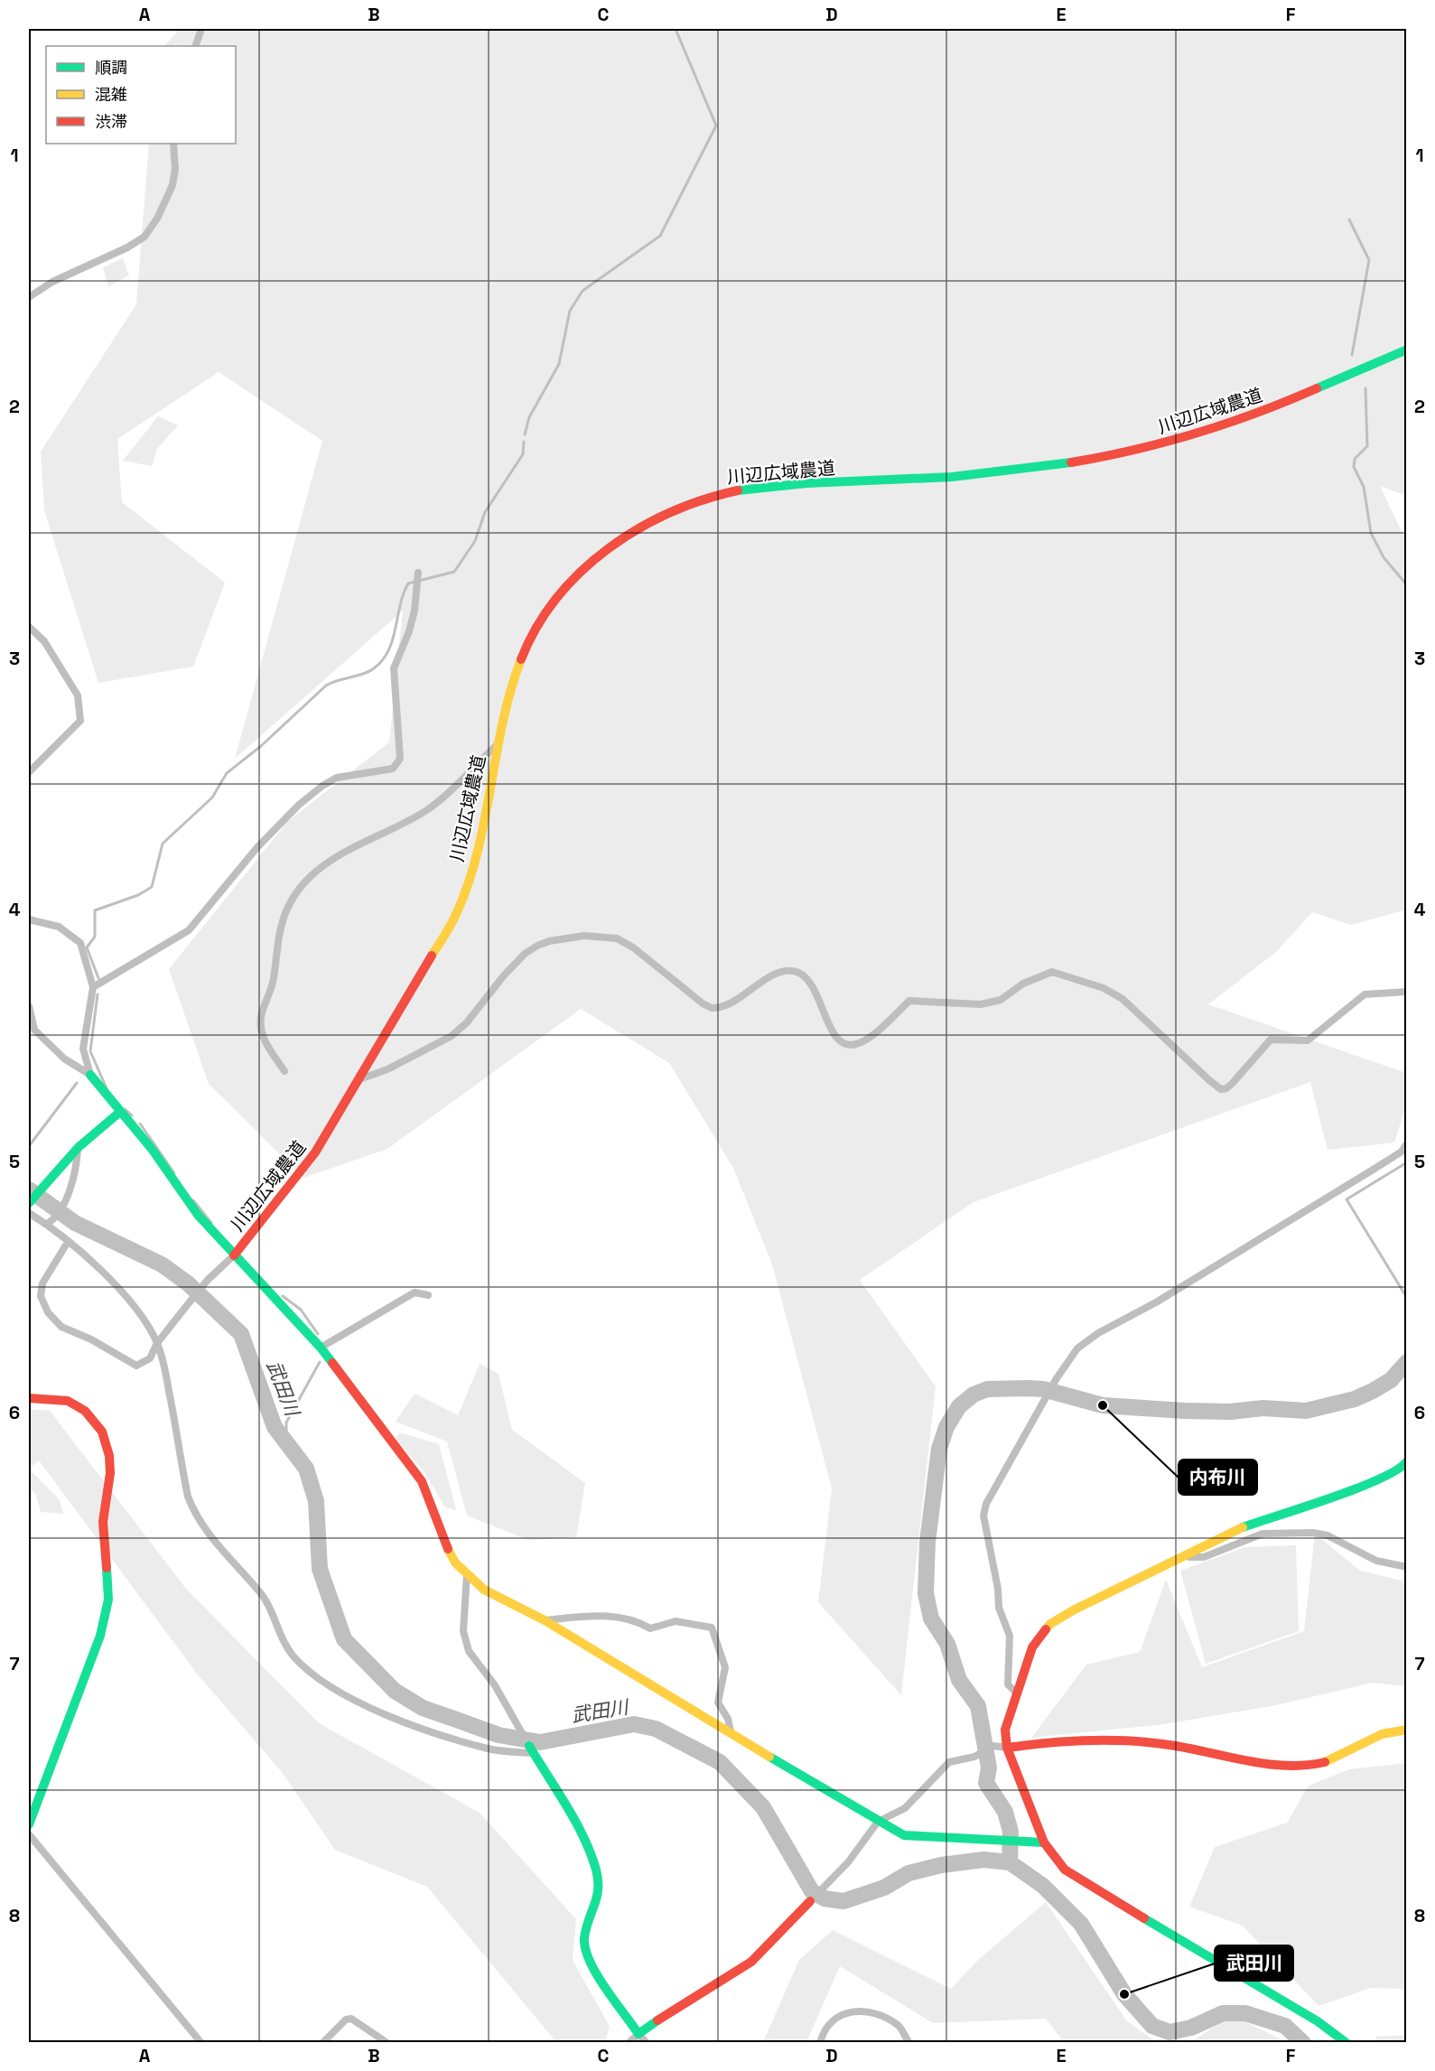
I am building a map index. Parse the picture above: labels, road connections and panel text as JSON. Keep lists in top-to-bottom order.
{
  "streets": {
    "street": ["川辺広域農道"]
  },
  "water": ["武田川"],
  "places": ["内布川", "武田川"],
  "legend": ["順調", "混雑", "渋滞"],
  "grid": {
    "columns": [
      "A",
      "B",
      "C",
      "D",
      "E",
      "F"
    ],
    "rows": [
      "1",
      "2",
      "3",
      "4",
      "5",
      "6",
      "7",
      "8"
    ]
  }
}
